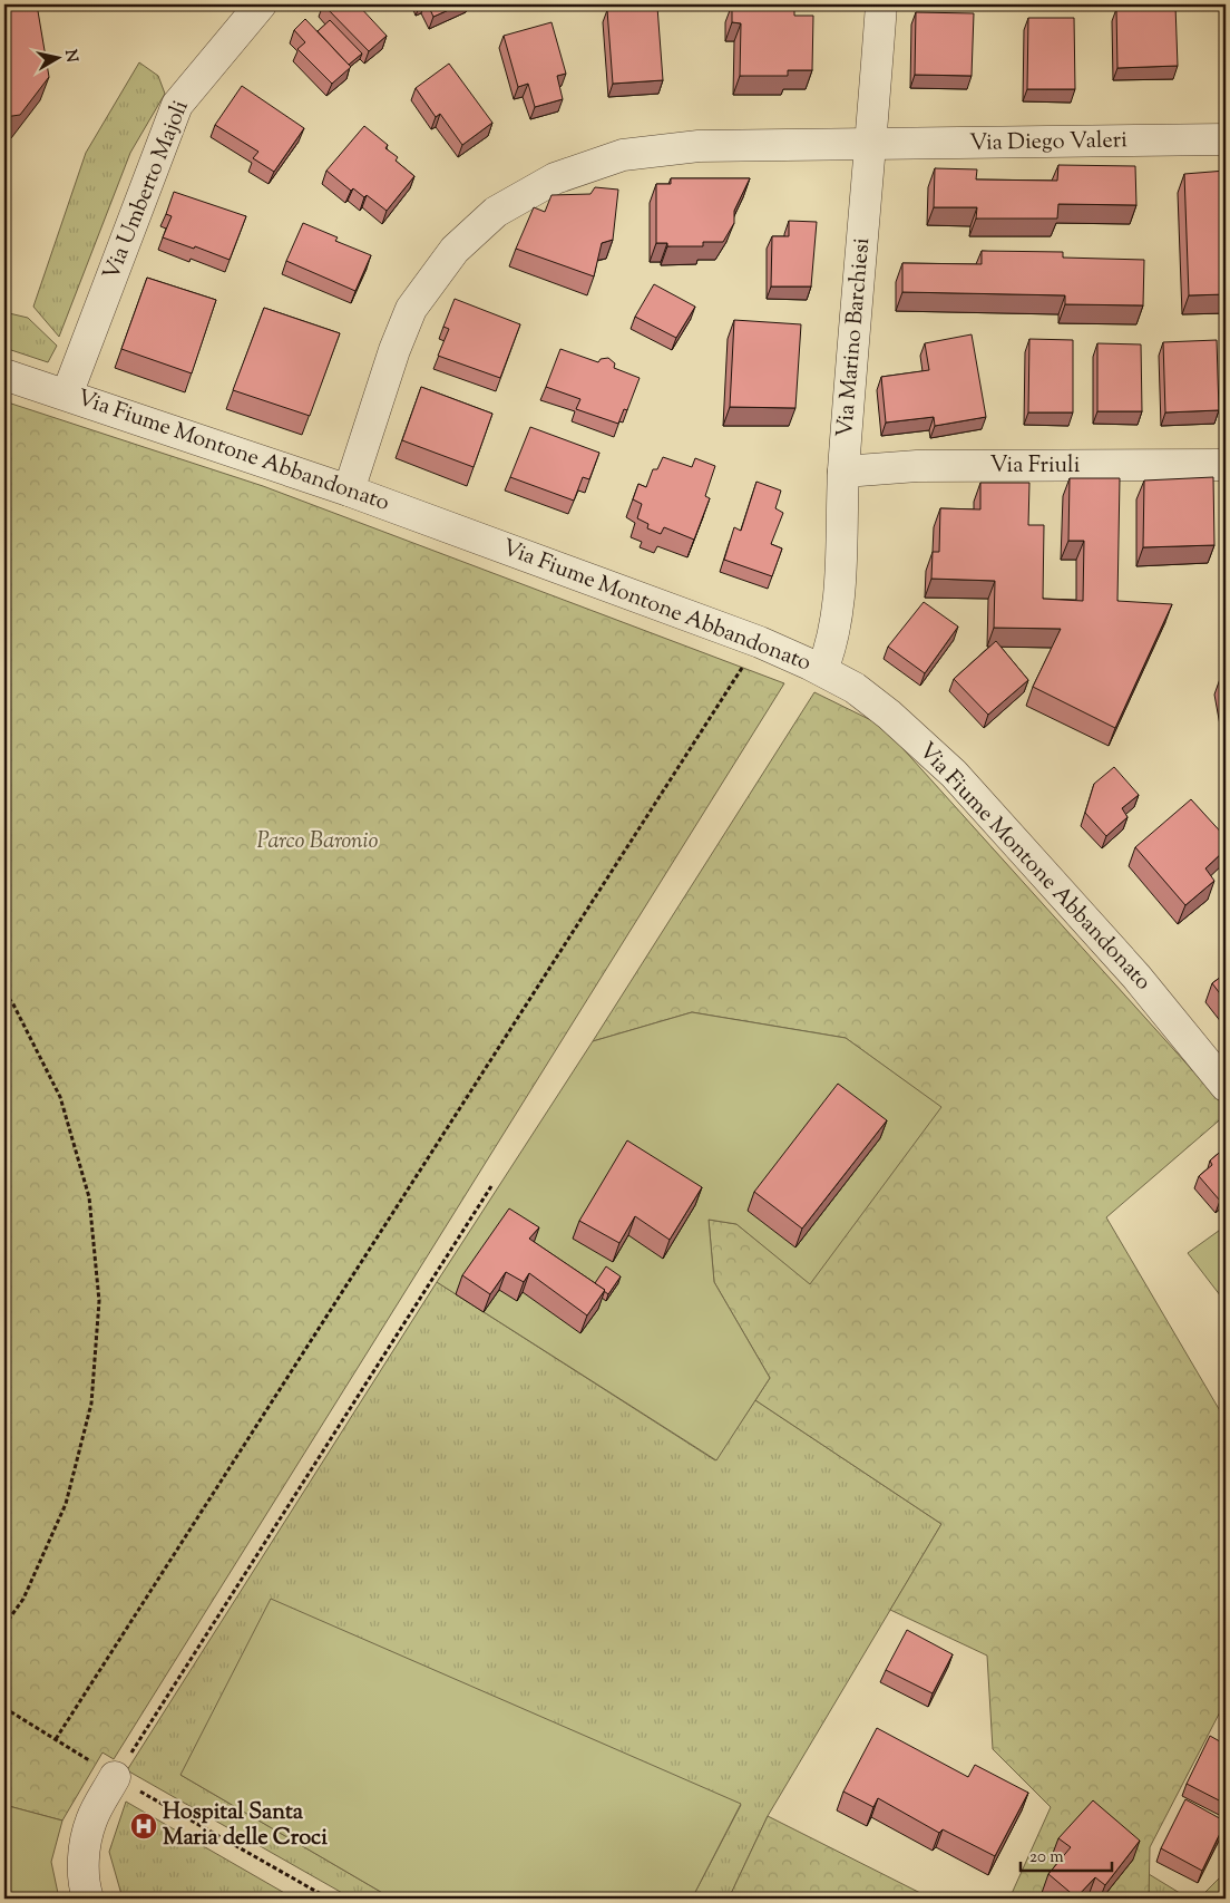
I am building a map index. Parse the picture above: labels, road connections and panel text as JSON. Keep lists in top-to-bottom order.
{
  "streets": {
    "street": [
      "Via Diego Valeri",
      "Via Umberto Majoli",
      "Via Marino Barchiesi",
      "Via Fiume Montone Abbandonato",
      "Via Friuli"
    ]
  },
  "crossings": [
    ["Via Diego Valeri", "Via Marino Barchiesi"],
    ["Via Diego Valeri", "Via Fiume Montone Abbandonato"],
    ["Via Umberto Majoli", "Via Fiume Montone Abbandonato"],
    ["Via Marino Barchiesi", "Via Fiume Montone Abbandonato"],
    ["Via Marino Barchiesi", "Via Friuli"]
  ],
  "parks": ["Parco Baronio"],
  "places": {
    "hospital": ["Hospital Santa Maria delle Croci"]
  },
  "scale_bar": "20 m",
  "north": "right"
}
